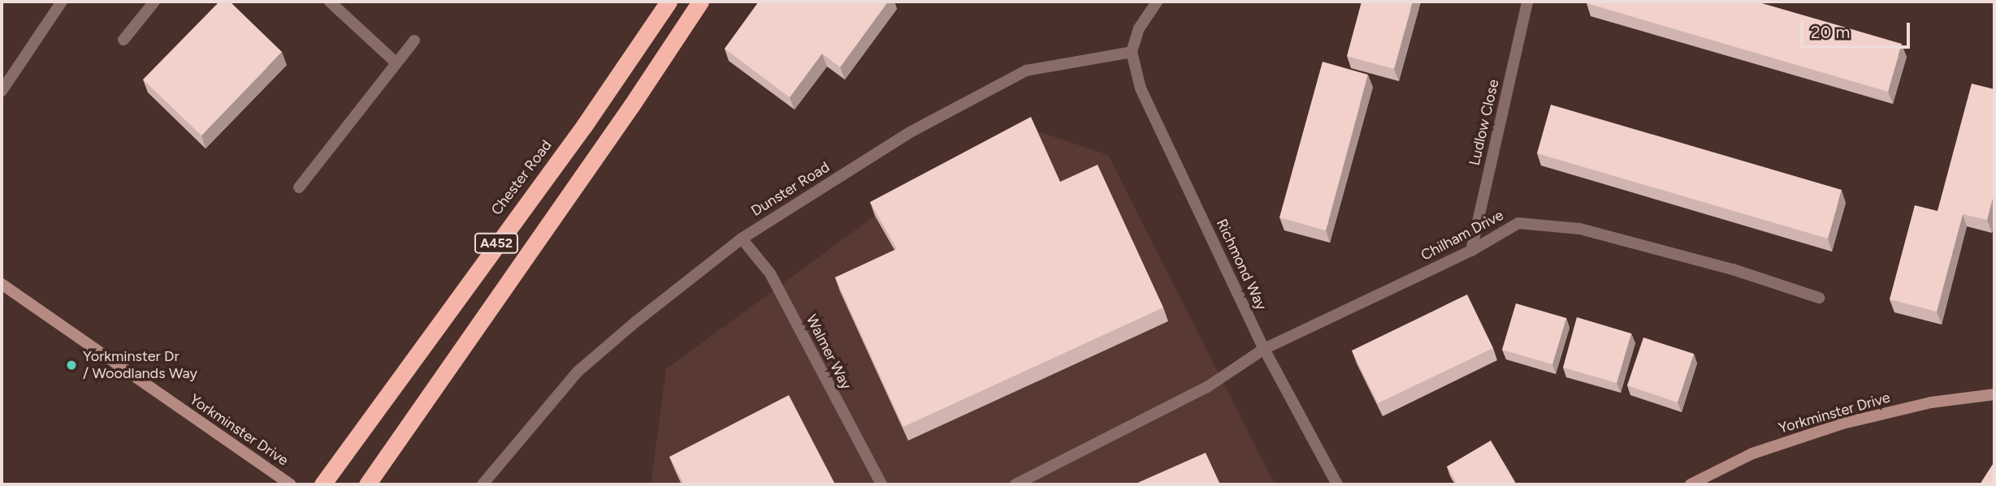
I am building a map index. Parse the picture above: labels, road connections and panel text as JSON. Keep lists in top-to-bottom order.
{
  "streets": {
    "highway": ["Chester Road", "A452"],
    "street": [
      "Ludlow Close",
      "Dunster Road",
      "Chilham Drive",
      "Richmond Way",
      "Walmer Way",
      "Yorkminster Drive"
    ]
  },
  "crossings": [
    ["Ludlow Close", "Chilham Drive"],
    ["Dunster Road", "Richmond Way"],
    ["Dunster Road", "Walmer Way"],
    ["Chilham Drive", "Richmond Way"]
  ],
  "places": ["Yorkminster Dr / Woodlands Way"],
  "scale_bar": "20 m"
}
